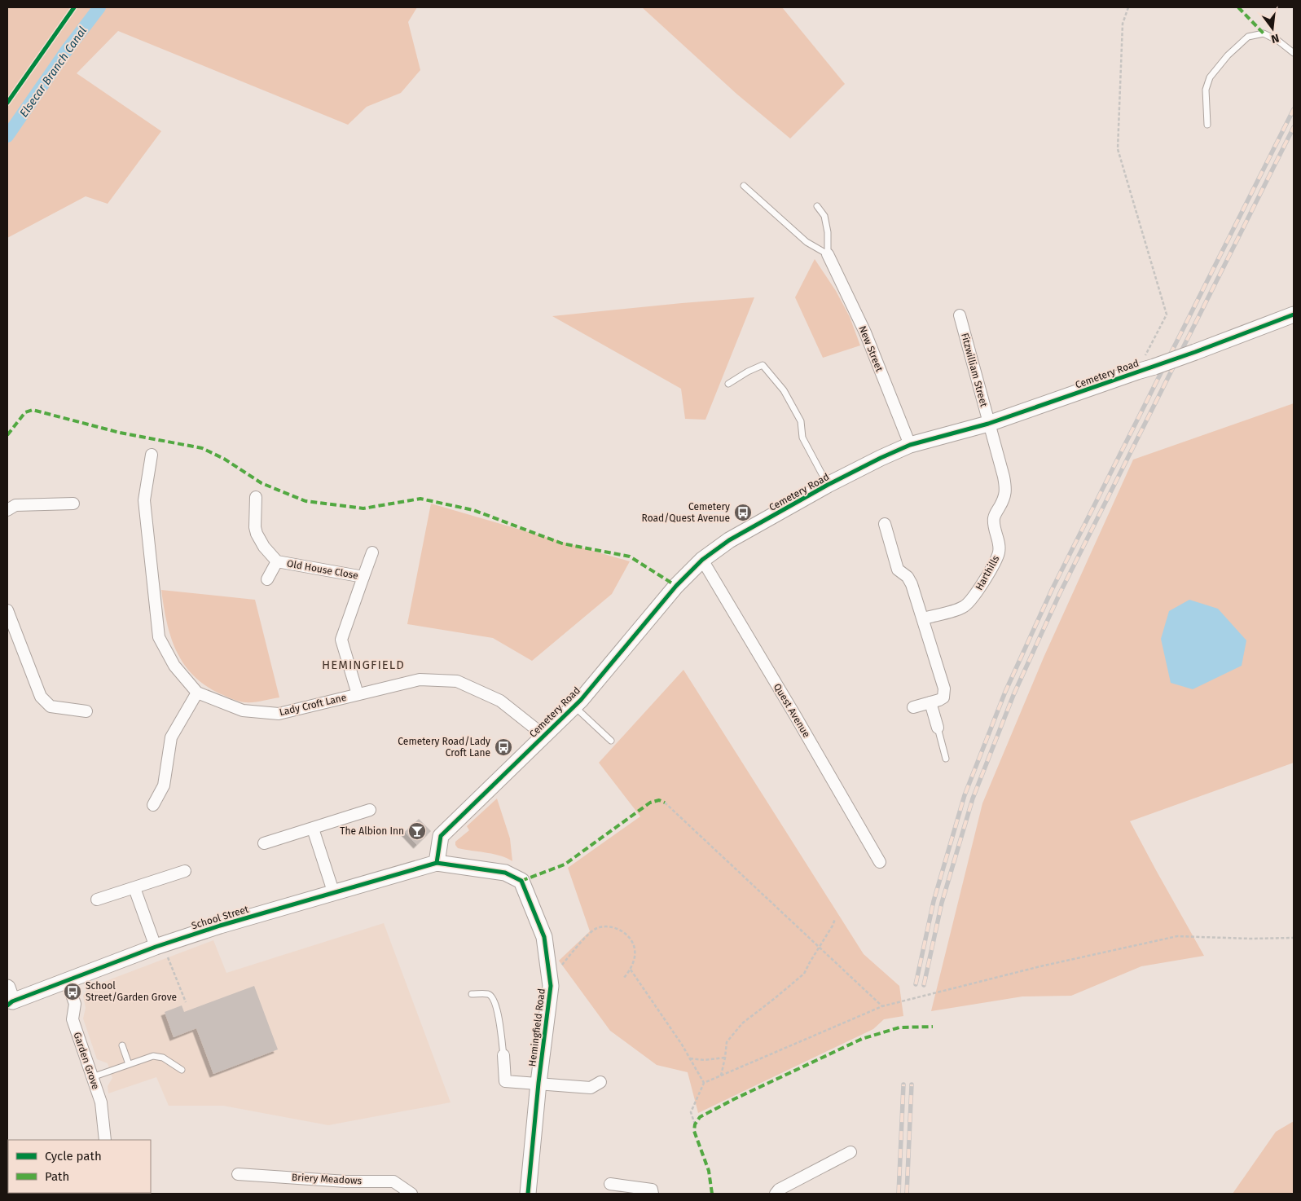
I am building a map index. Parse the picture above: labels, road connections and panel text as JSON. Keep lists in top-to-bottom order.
{
  "streets": {
    "street": [
      "New Street",
      "Fitzwilliam Street",
      "Cemetery Road",
      "Old House Close",
      "Harthills",
      "Lady Croft Lane",
      "Quest Avenue",
      "School Street",
      "Hemingfield Road",
      "Garden Grove",
      "Briery Meadows"
    ]
  },
  "crossings": [
    ["New Street", "Cemetery Road"],
    ["Fitzwilliam Street", "Cemetery Road"],
    ["Fitzwilliam Street", "Harthills"],
    ["Cemetery Road", "Harthills"],
    ["Cemetery Road", "Lady Croft Lane"],
    ["Cemetery Road", "Quest Avenue"],
    ["Cemetery Road", "School Street"],
    ["Cemetery Road", "Hemingfield Road"],
    ["Old House Close", "Lady Croft Lane"],
    ["School Street", "Hemingfield Road"],
    ["School Street", "Garden Grove"]
  ],
  "districts": ["HEMINGFIELD"],
  "water": ["Elsecar Branch Canal"],
  "places": {
    "bus stop": ["Cemetery Road/Quest Avenue", "Cemetery Road/Lady Croft Lane", "School Street/Garden Grove"],
    "bar": ["The Albion Inn"]
  },
  "legend": ["Cycle path", "Path"],
  "north": "bottom"
}
